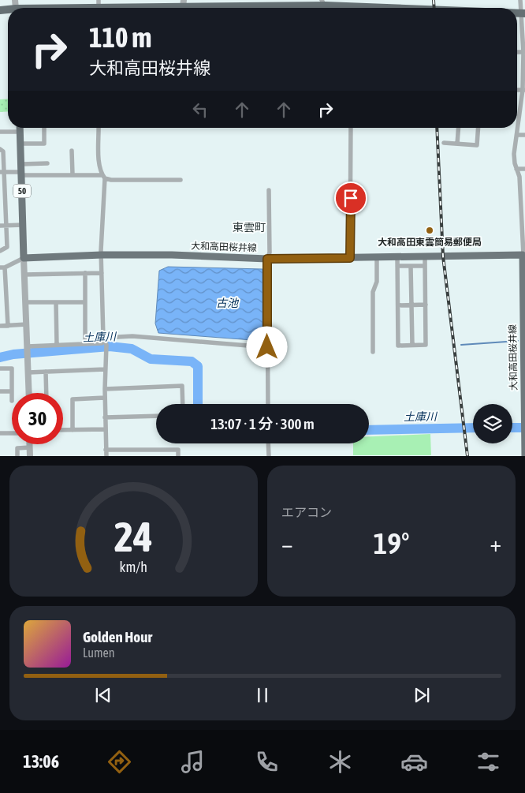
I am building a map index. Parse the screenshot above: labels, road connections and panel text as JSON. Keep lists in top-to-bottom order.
{
  "streets": {
    "main road": ["50", "大和高田桜井線"]
  },
  "crossings": [
    ["50", "大和高田桜井線"]
  ],
  "districts": ["東雲町"],
  "water": ["古池", "土庫川"],
  "places": ["大和高田東雲簡易郵便局"],
  "page": {
    "turn": ["110 m", "大和高田桜井線"],
    "limit": "30",
    "trip": "13:07 · 1 分 · 300 m",
    "tile": "エアコン",
    "heat": ["−", "19°", "+"],
    "song": ["Golden Hour", "Lumen"],
    "tabs": "13:06",
    "gauge": ["24", "km/h"]
  }
}
